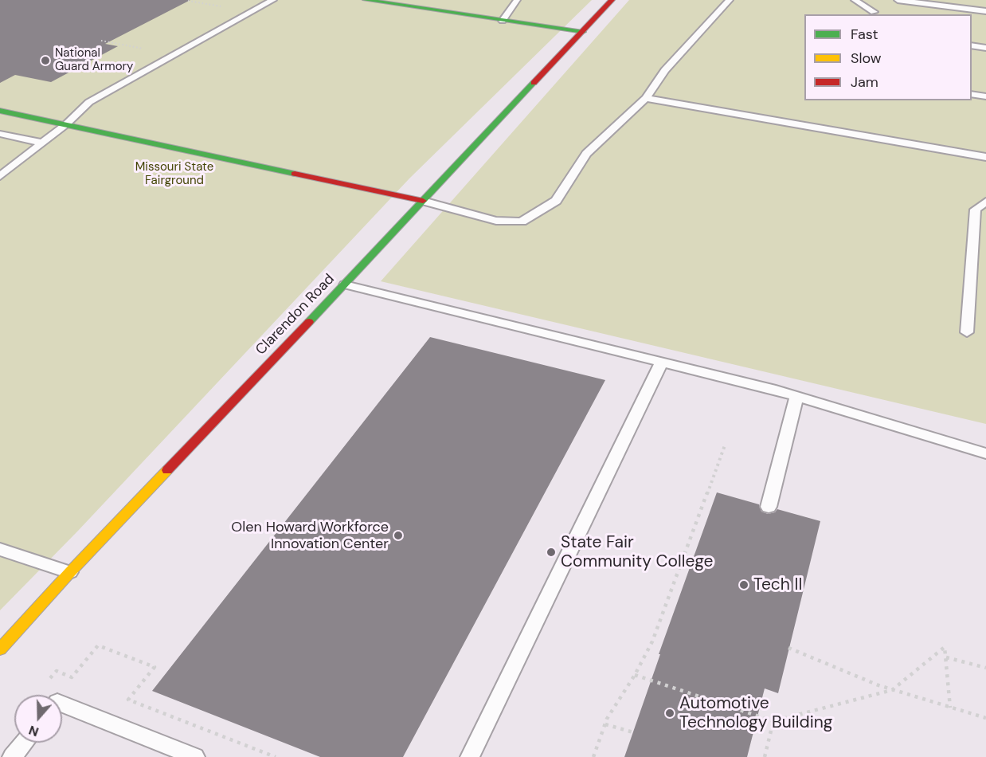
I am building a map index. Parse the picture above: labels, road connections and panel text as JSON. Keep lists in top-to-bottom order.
{
  "streets": {
    "street": ["Clarendon Road"]
  },
  "parks": ["Missouri State Fairground"],
  "places": [
    "National Guard Armory",
    "Olen Howard Workforce Innovation Center",
    "State Fair Community College",
    "Tech II",
    "Automotive Technology Building"
  ],
  "legend": ["Fast", "Slow", "Jam"],
  "north": "bottom"
}
